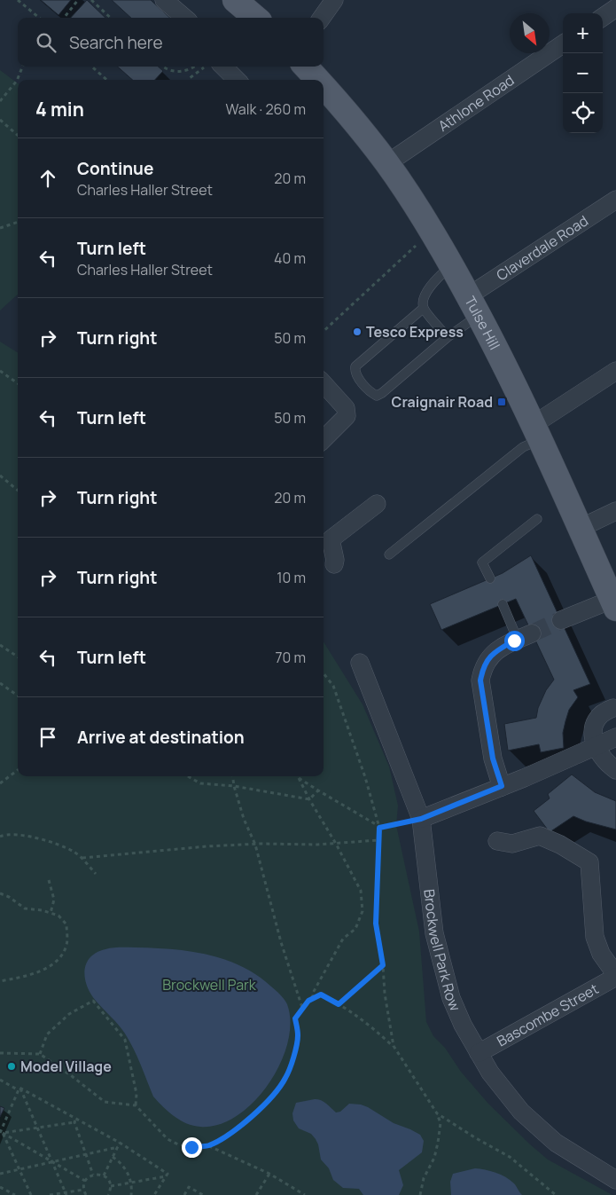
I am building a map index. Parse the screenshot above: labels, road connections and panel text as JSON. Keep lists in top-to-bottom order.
{
  "streets": {
    "main road": ["Tulse Hill"],
    "street": [
      "Athlone Road",
      "Claverdale Road",
      "Brockwell Park Row",
      "Bascombe Street"
    ]
  },
  "crossings": [
    ["Athlone Road", "Tulse Hill"],
    ["Claverdale Road", "Tulse Hill"],
    ["Brockwell Park Row", "Bascombe Street"]
  ],
  "parks": ["Brockwell Park"],
  "places": {
    "other": ["Tesco Express", "Model Village"],
    "transit": ["Craignair Road"]
  },
  "north": "bottom right",
  "page": {
    "map_buttons": ["+", "−"],
    "search": "Search here",
    "heading": ["4 min", "Walk · 260 m"],
    "list": [
      ["Continue", "Charles Haller Street", "20 m"],
      ["Turn left", "Charles Haller Street", "40 m"],
      ["Turn right", "50 m"],
      ["Turn left", "50 m"],
      ["Turn right", "20 m"],
      ["Turn right", "10 m"],
      ["Turn left", "70 m"],
      "Arrive at destination"
    ]
  }
}
